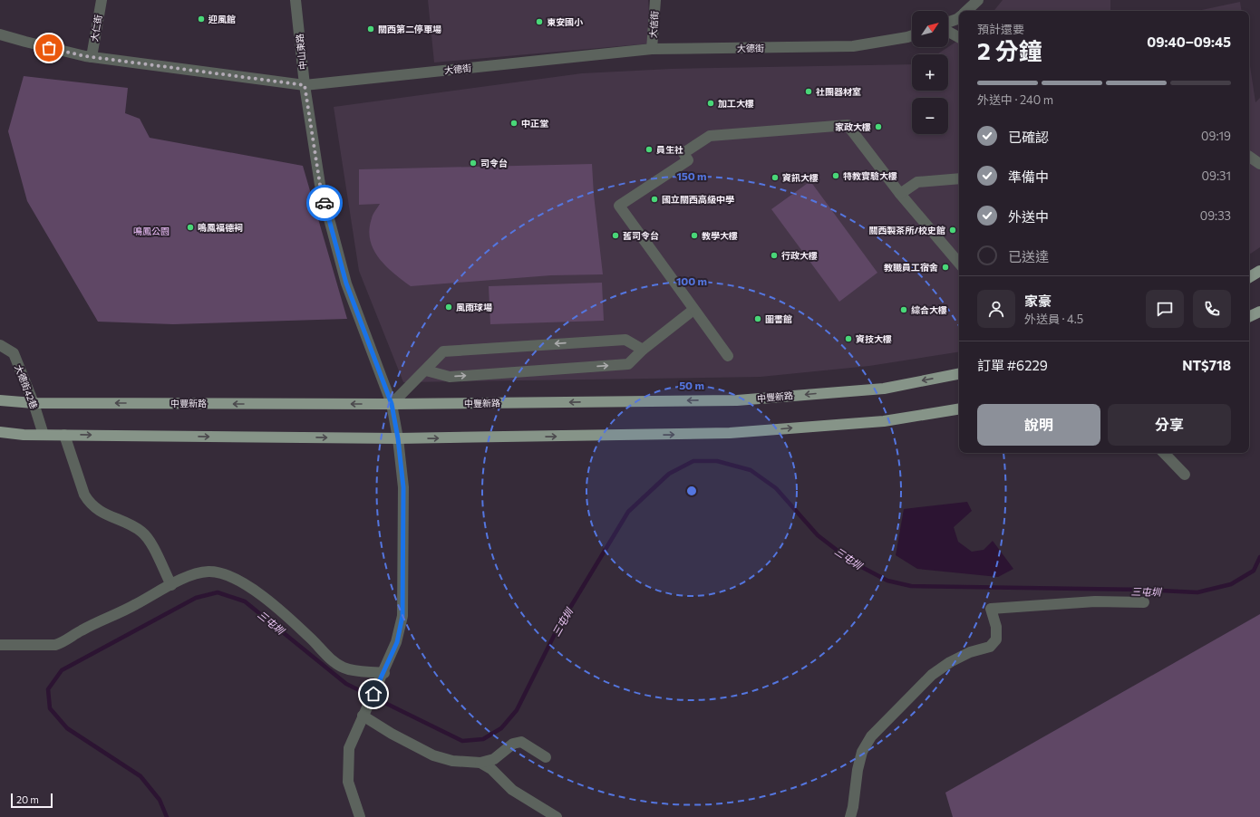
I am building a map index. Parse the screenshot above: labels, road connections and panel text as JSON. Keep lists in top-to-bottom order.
{
  "streets": {
    "main road": ["中豐新路"],
    "street": [
      "大信街",
      "大仁街",
      "大德街",
      "中山東路",
      "大德街42巷"
    ]
  },
  "crossings": [
    ["大信街", "大德街"],
    ["大仁街", "大德街"],
    ["大德街", "中山東路"],
    ["中山東路", "中豐新路"],
    ["大德街42巷", "中豐新路"]
  ],
  "water": ["三屯圳"],
  "parks": ["鳴鳳公園"],
  "places": [
    "迎風館",
    "東安國小",
    "關西第二停車場",
    "社團器材室",
    "加工大樓",
    "中正堂",
    "家政大樓",
    "員生社",
    "司令台",
    "特教實驗大樓",
    "資訊大樓",
    "國立關西高級中學",
    "鳴鳳福德祠",
    "關西製茶所/校史館",
    "舊司令台",
    "教學大樓",
    "行政大樓",
    "教職員工宿舍",
    "風雨球場",
    "綜合大樓",
    "圖書館",
    "資技大樓"
  ],
  "scale_bar": "20 m",
  "north": "top right",
  "page": {
    "map_buttons": ["+", "−"],
    "heading": ["2 分鐘", "預計還要", "09:40–09:45"],
    "panel": [
      "家豪",
      "外送員 · 4.5",
      "訂單 #6229",
      "NT$718"
    ],
    "bar": "外送中 · 240 m",
    "list": [
      ["已確認", "09:19"],
      ["準備中", "09:31"],
      ["外送中", "09:33"],
      "已送達"
    ],
    "buttons": ["說明", "分享"],
    "scale": "20 m"
  },
  "rings": ["150 m", "100 m", "50 m"]
}
